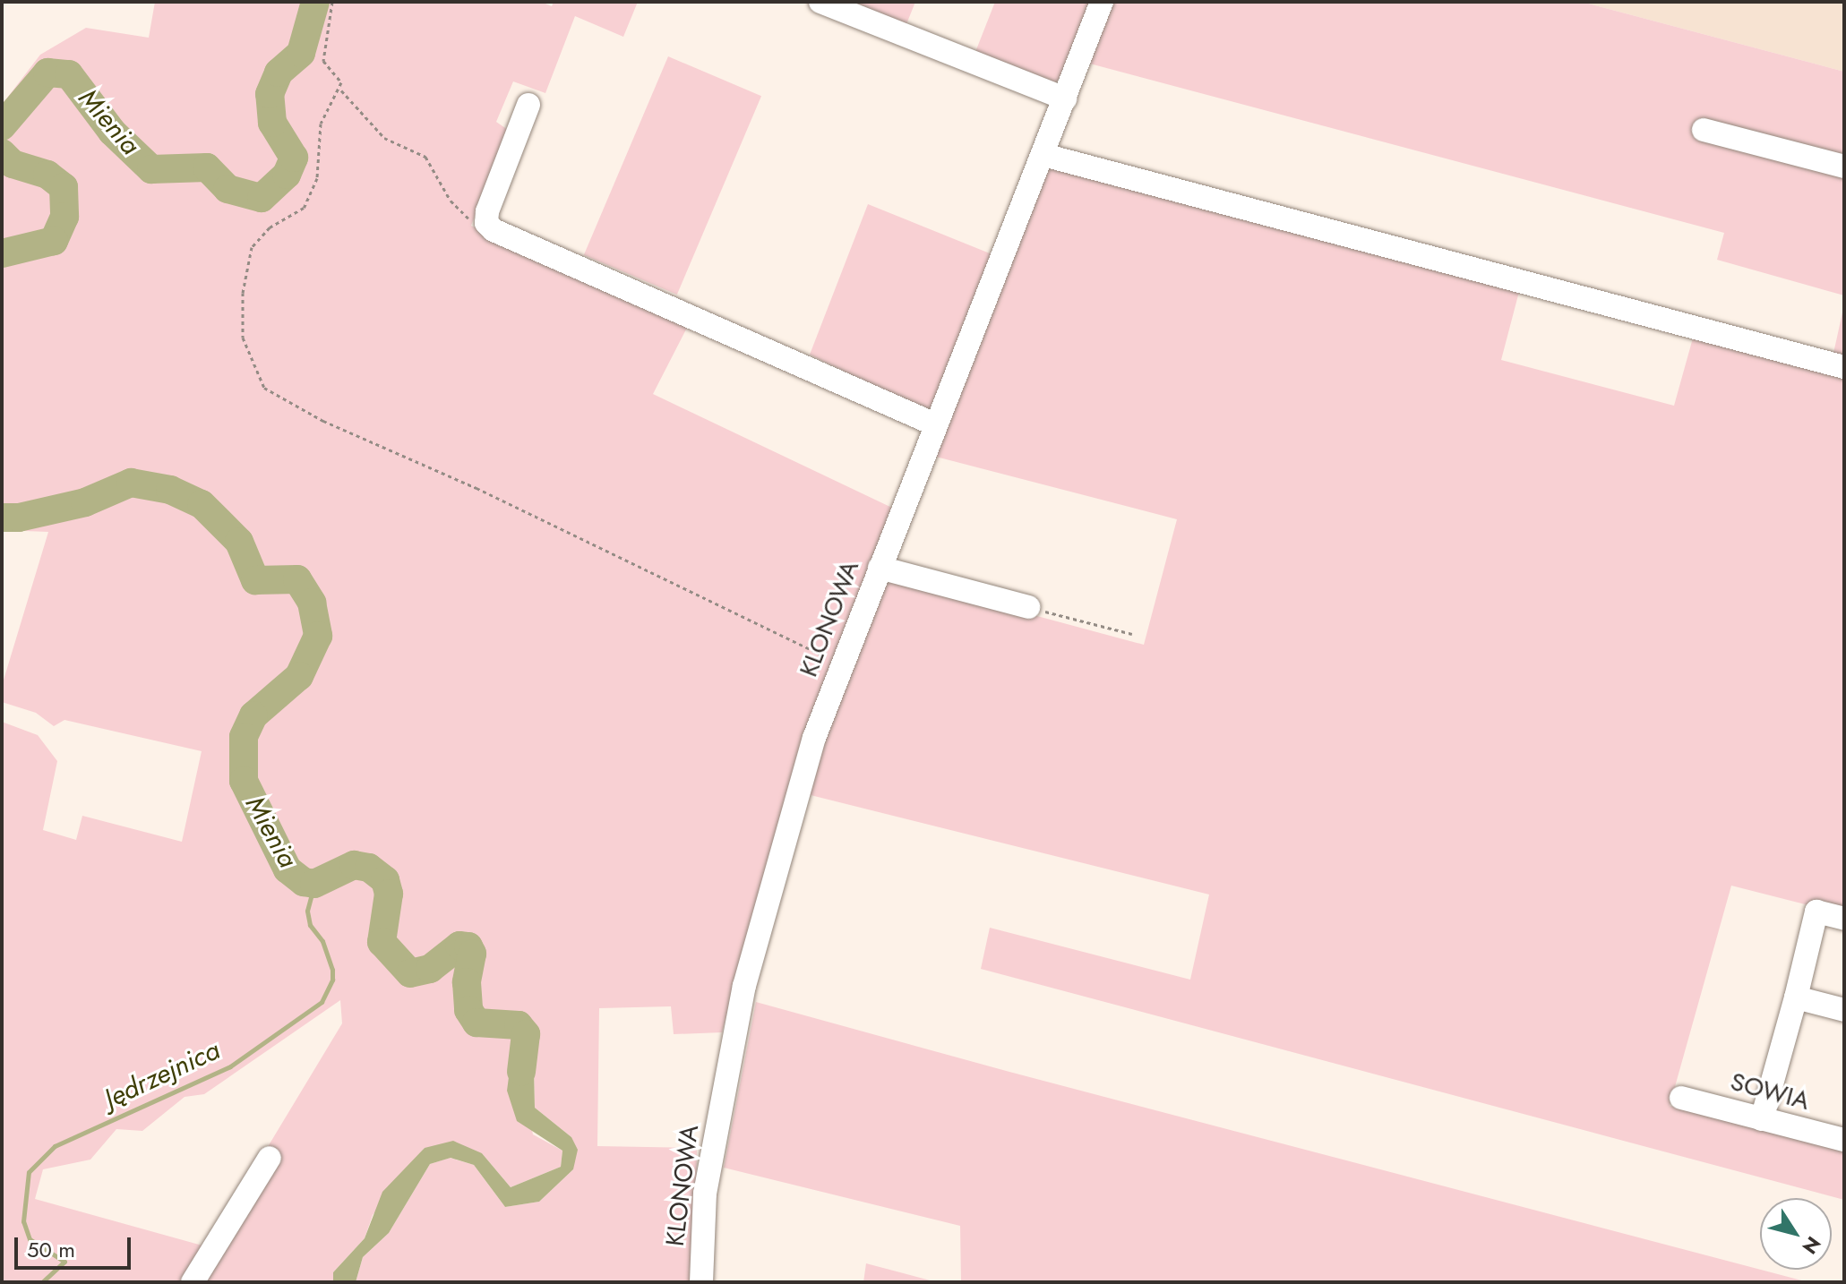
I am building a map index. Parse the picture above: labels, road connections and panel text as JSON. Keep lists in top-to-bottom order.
{
  "streets": {
    "street": ["KLONOWA", "SOWIA"]
  },
  "water": ["Mienia", "Jędrzejnica"],
  "scale_bar": "50 m",
  "north": "bottom right"
}
